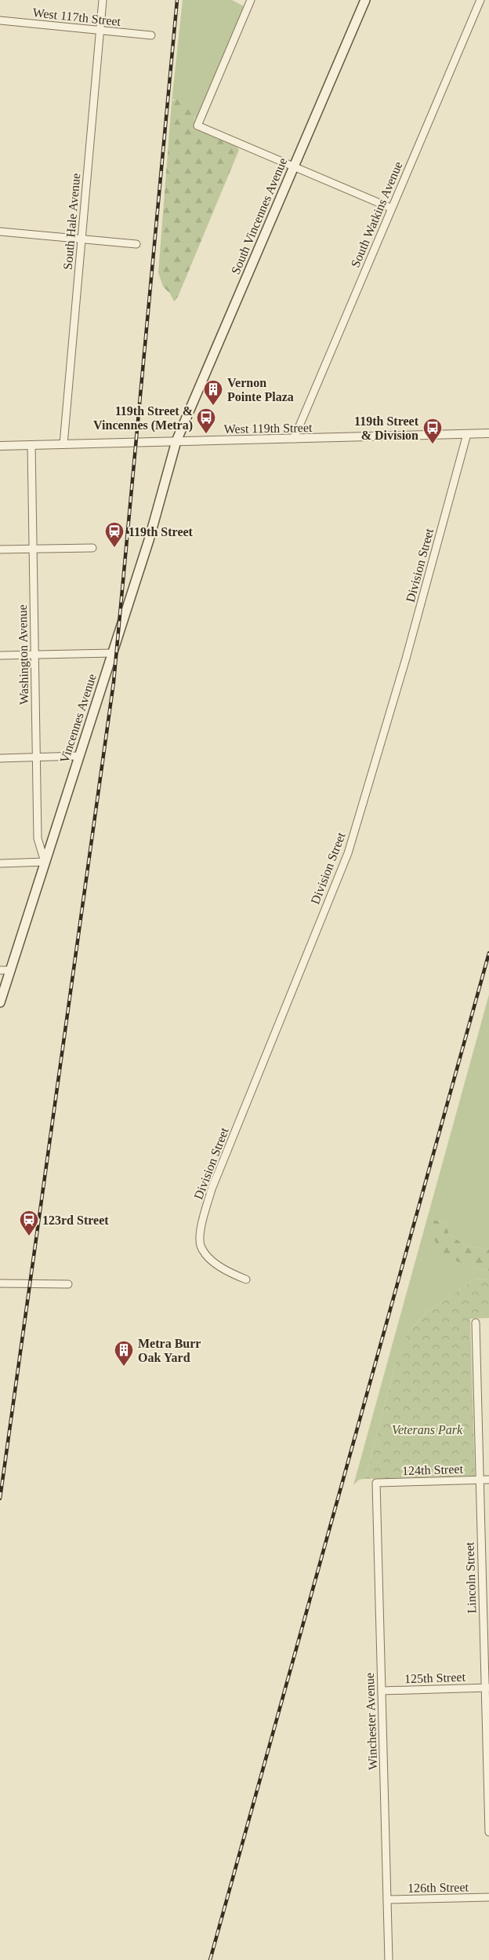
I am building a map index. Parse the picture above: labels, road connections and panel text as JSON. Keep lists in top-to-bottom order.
{
  "streets": {
    "main road": ["South Vincennes Avenue", "Vincennes Avenue"],
    "street": [
      "West 117th Street",
      "South Watkins Avenue",
      "South Hale Avenue",
      "West 119th Street",
      "Division Street",
      "Washington Avenue",
      "124th Street",
      "Lincoln Street",
      "125th Street",
      "Winchester Avenue",
      "126th Street"
    ]
  },
  "crossings": [
    ["West 117th Street", "South Hale Avenue"],
    ["South Watkins Avenue", "West 119th Street"],
    ["South Vincennes Avenue", "West 119th Street"],
    ["South Vincennes Avenue", "Vincennes Avenue"],
    ["South Hale Avenue", "West 119th Street"],
    ["West 119th Street", "Division Street"],
    ["West 119th Street", "Washington Avenue"],
    ["West 119th Street", "Vincennes Avenue"],
    ["Washington Avenue", "Vincennes Avenue"],
    ["124th Street", "Lincoln Street"],
    ["124th Street", "Winchester Avenue"],
    ["Lincoln Street", "125th Street"],
    ["125th Street", "Winchester Avenue"],
    ["Winchester Avenue", "126th Street"]
  ],
  "parks": ["Veterans Park"],
  "places": {
    "building": ["Vernon Pointe Plaza", "Metra Burr Oak Yard"],
    "bus stop": ["119th Street & Vincennes (Metra)", "119th Street & Division"],
    "station": ["119th Street", "123rd Street"]
  }
}
